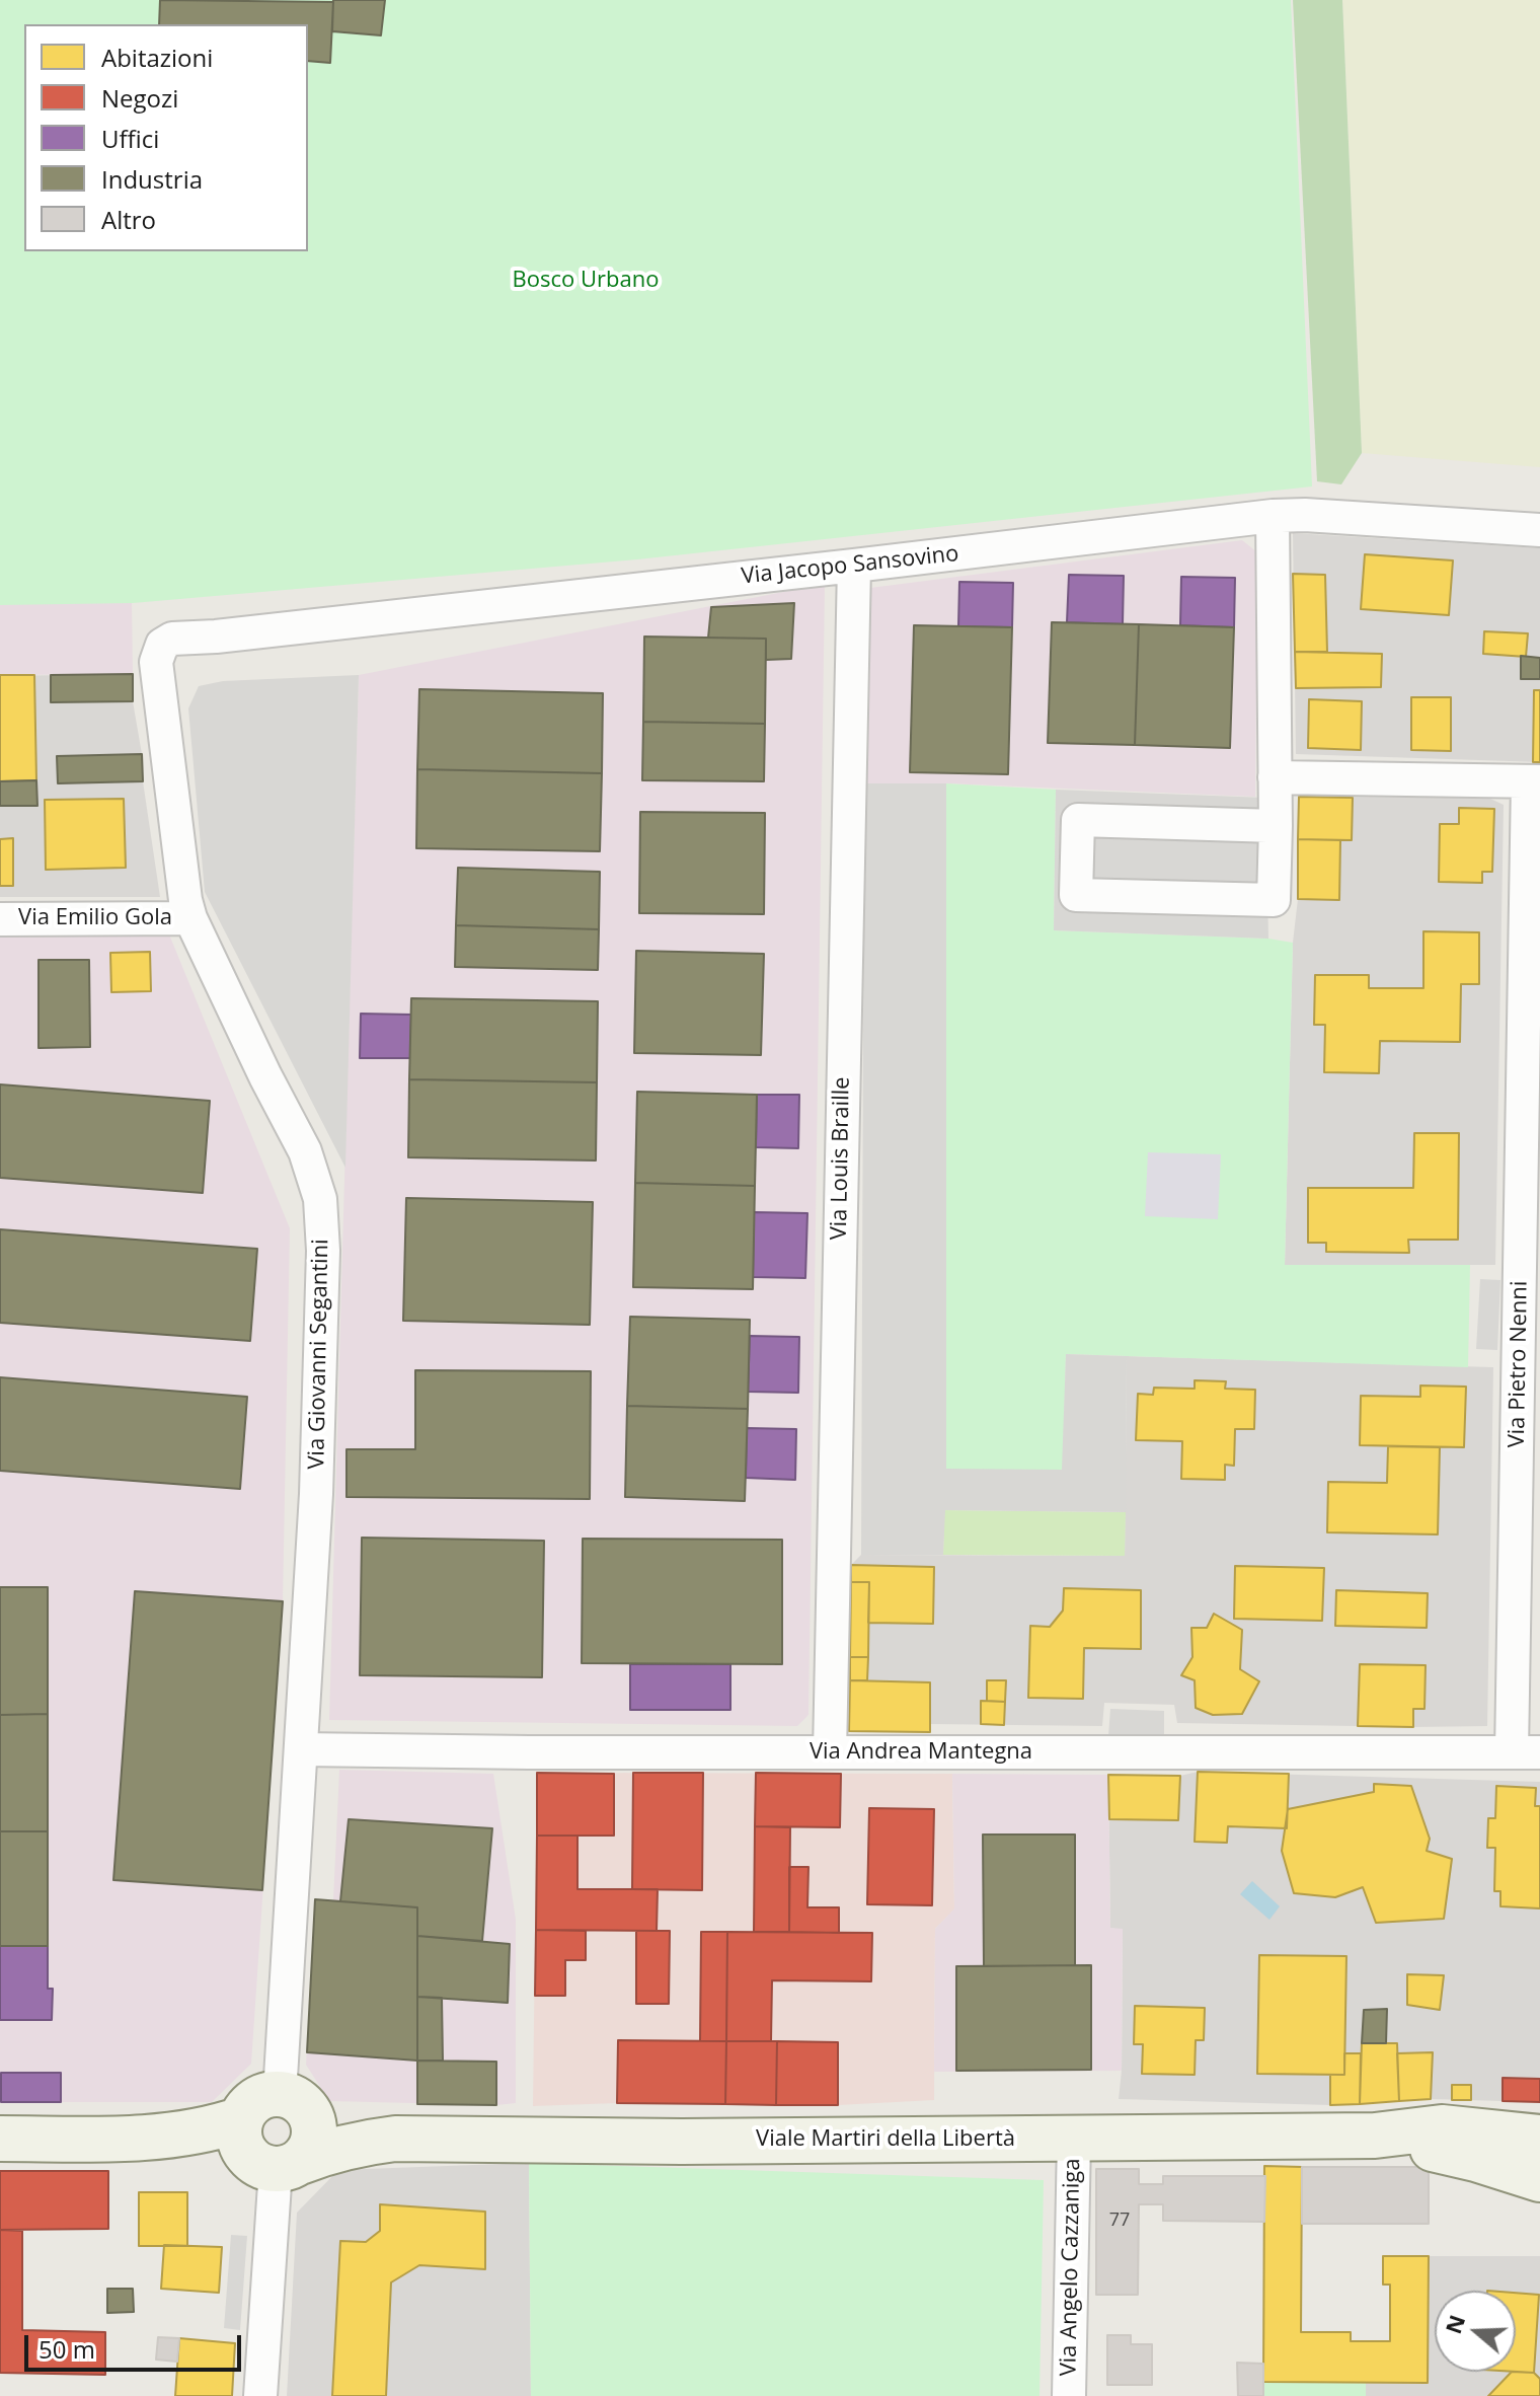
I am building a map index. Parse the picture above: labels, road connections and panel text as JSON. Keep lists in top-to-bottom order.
{
  "streets": {
    "street": [
      "Via Jacopo Sansovino",
      "Via Emilio Gola",
      "Via Louis Braille",
      "Via Giovanni Segantini",
      "Via Pietro Nenni",
      "Via Andrea Mantegna",
      "Viale Martiri della Libertà",
      "Via Angelo Cazzaniga"
    ]
  },
  "crossings": [
    ["Via Jacopo Sansovino", "Via Louis Braille"],
    ["Via Jacopo Sansovino", "Via Giovanni Segantini"],
    ["Via Emilio Gola", "Via Giovanni Segantini"],
    ["Via Louis Braille", "Via Andrea Mantegna"],
    ["Via Giovanni Segantini", "Via Andrea Mantegna"],
    ["Via Giovanni Segantini", "Viale Martiri della Libertà"],
    ["Via Pietro Nenni", "Via Andrea Mantegna"],
    ["Viale Martiri della Libertà", "Via Angelo Cazzaniga"]
  ],
  "parks": ["Bosco Urbano"],
  "house_numbers": ["77"],
  "legend": [
    "Abitazioni",
    "Negozi",
    "Uffici",
    "Industria",
    "Altro"
  ],
  "scale_bar": "50 m",
  "north": "left"
}
